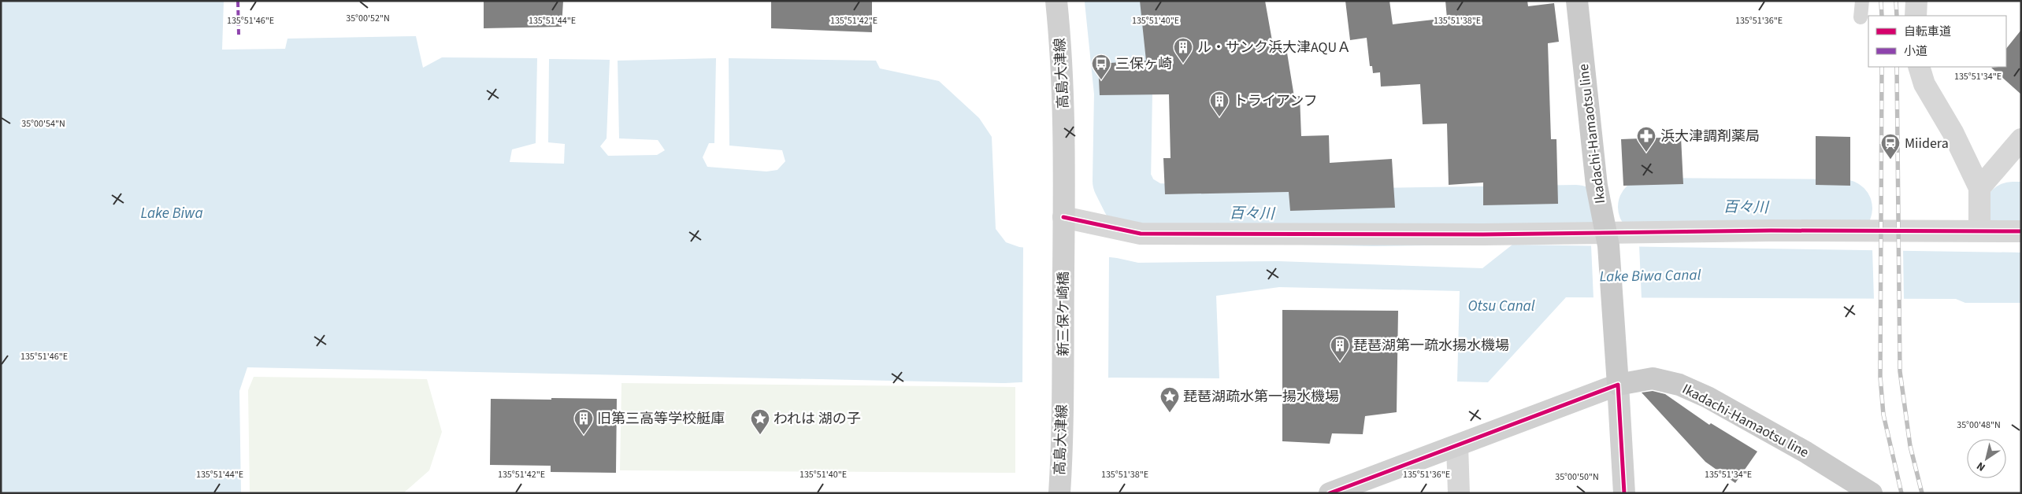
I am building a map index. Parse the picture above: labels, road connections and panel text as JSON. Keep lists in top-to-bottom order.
{
  "streets": {
    "main road": ["高島大津線", "Ikadachi-Hamaotsu line", "新三保ケ崎橋"]
  },
  "crossings": [
    ["高島大津線", "新三保ケ崎橋"]
  ],
  "water": [
    "百々川",
    "Lake Biwa",
    "Lake Biwa Canal",
    "Otsu Canal"
  ],
  "places": {
    "building": [
      "ル・サンク浜大津AQUＡ",
      "トライアンフ",
      "琵琶湖第一疏水揚水機場",
      "旧第三高等学校艇庫"
    ],
    "bus stop": ["三保ヶ崎"],
    "pharmacy": ["浜大津調剤薬局"],
    "station": ["Miidera"],
    "place": ["琵琶湖疏水第一揚水機場", "われは 湖の子"]
  },
  "legend": ["自転車道", "小道"],
  "north": "bottom left",
  "coordinates": [
    "35°00'52\"N",
    "135°51'46\"E",
    "135°51'44\"E",
    "135°51'42\"E",
    "135°51'40\"E",
    "135°51'38\"E",
    "135°51'36\"E",
    "135°51'34\"E",
    "35°00'54\"N",
    "35°00'48\"N",
    "35°00'50\"N"
  ]
}
